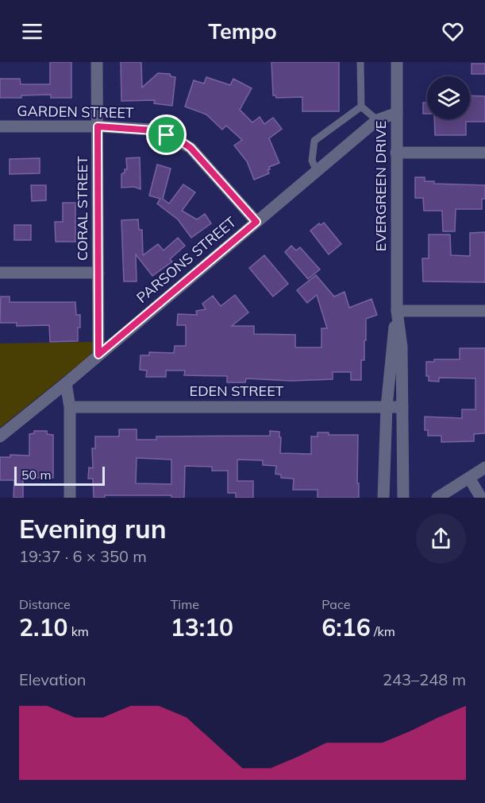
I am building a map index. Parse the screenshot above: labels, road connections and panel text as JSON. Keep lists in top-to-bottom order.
{
  "streets": {
    "street": [
      "GARDEN STREET",
      "EVERGREEN DRIVE",
      "CORAL STREET",
      "PARSONS STREET",
      "EDEN STREET"
    ]
  },
  "crossings": [
    ["GARDEN STREET", "CORAL STREET"],
    ["GARDEN STREET", "PARSONS STREET"],
    ["EVERGREEN DRIVE", "PARSONS STREET"],
    ["EVERGREEN DRIVE", "EDEN STREET"],
    ["CORAL STREET", "PARSONS STREET"]
  ],
  "scale_bar": "50 m",
  "page": {
    "header": "Tempo",
    "scale": "50 m",
    "heading": ["Evening run", "19:37 · 6 × 350 m"],
    "stats": [
      ["Distance", "2.10 km"],
      ["Time", "13:10"],
      ["Pace", "6:16 /km"]
    ],
    "chart": ["Elevation", "243–248 m"]
  }
}
